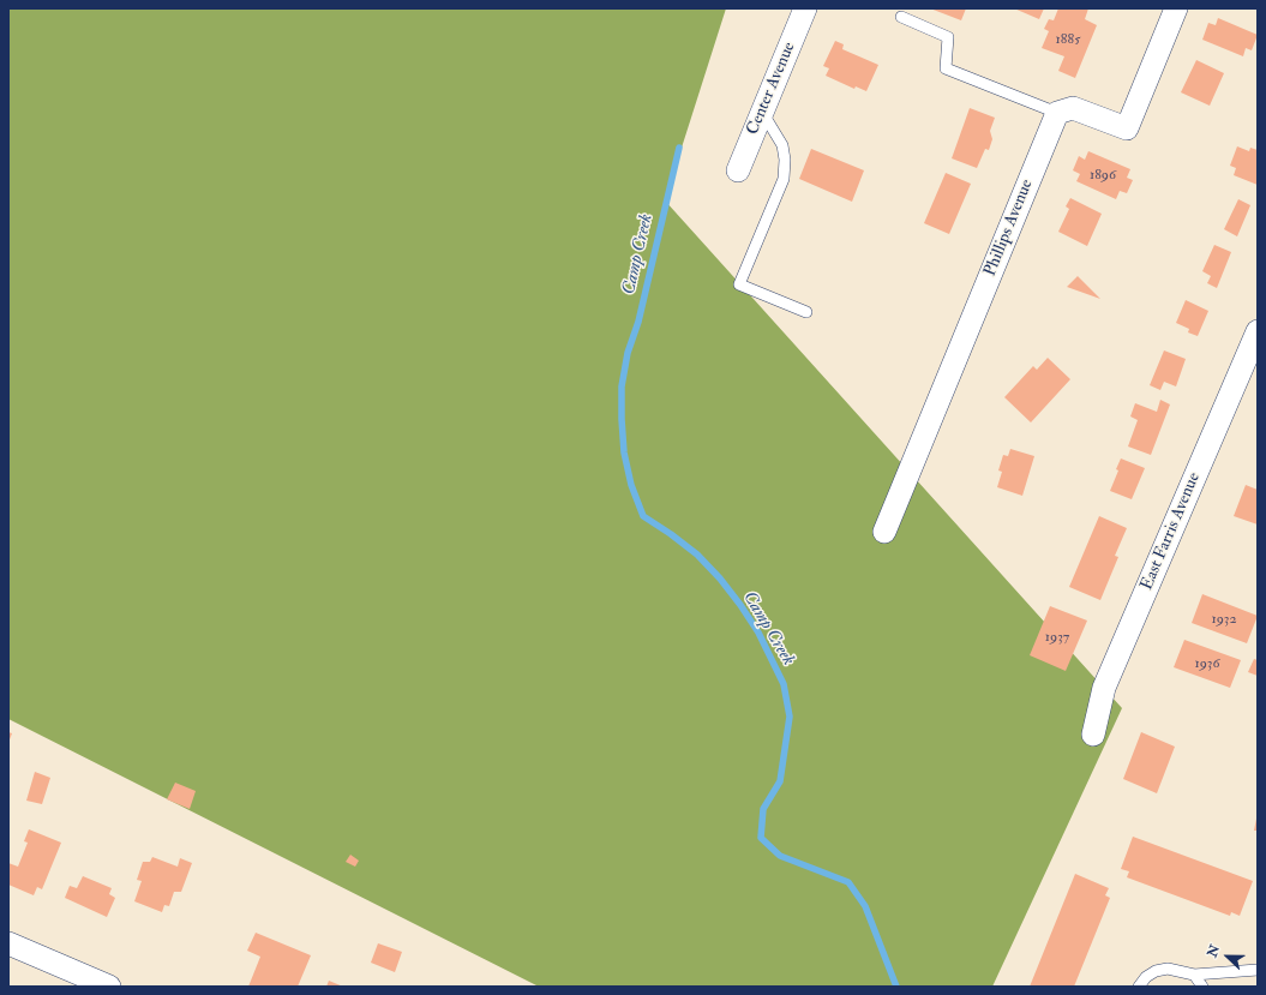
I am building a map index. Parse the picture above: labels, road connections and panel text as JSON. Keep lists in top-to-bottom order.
{
  "streets": {
    "street": ["Center Avenue", "Phillips Avenue", "East Farris Avenue"]
  },
  "water": ["Camp Creek"],
  "house_numbers": [
    "1885",
    "1896",
    "1932",
    "1937",
    "1936"
  ],
  "north": "left"
}
